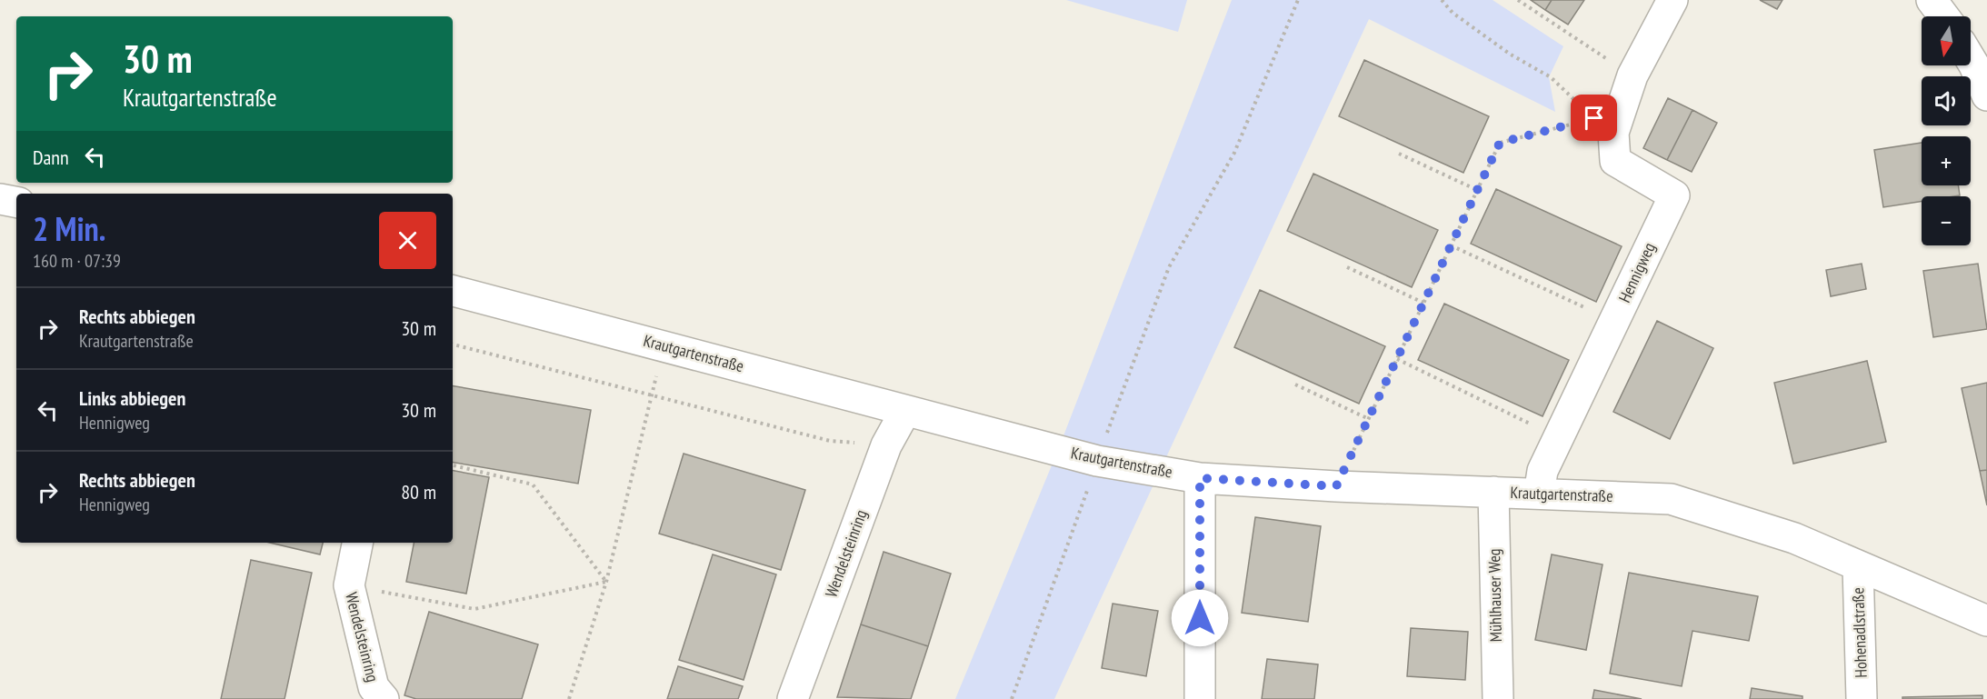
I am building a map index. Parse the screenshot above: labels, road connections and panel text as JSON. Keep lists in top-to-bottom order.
{
  "streets": {
    "street": [
      "Hennigweg",
      "Krautgartenstraße",
      "Wendelsteinring",
      "Mühlhauser Weg",
      "Hohenadlstraße"
    ]
  },
  "crossings": [
    ["Hennigweg", "Krautgartenstraße"],
    ["Krautgartenstraße", "Wendelsteinring"],
    ["Krautgartenstraße", "Mühlhauser Weg"],
    ["Krautgartenstraße", "Hohenadlstraße"]
  ],
  "north": "bottom",
  "page": {
    "map_buttons": ["+", "−"],
    "turn": ["30 m", "Krautgartenstraße"],
    "then": "Dann",
    "heading": ["2 Min.", "160 m · 07:39"],
    "list": [
      {
        "name": "Rechts abbiegen",
        "note": "Krautgartenstraße",
        "value": "30 m"
      },
      {
        "name": "Links abbiegen",
        "note": "Hennigweg",
        "value": "30 m"
      },
      {
        "name": "Rechts abbiegen",
        "note": "Hennigweg",
        "value": "80 m"
      }
    ]
  }
}
